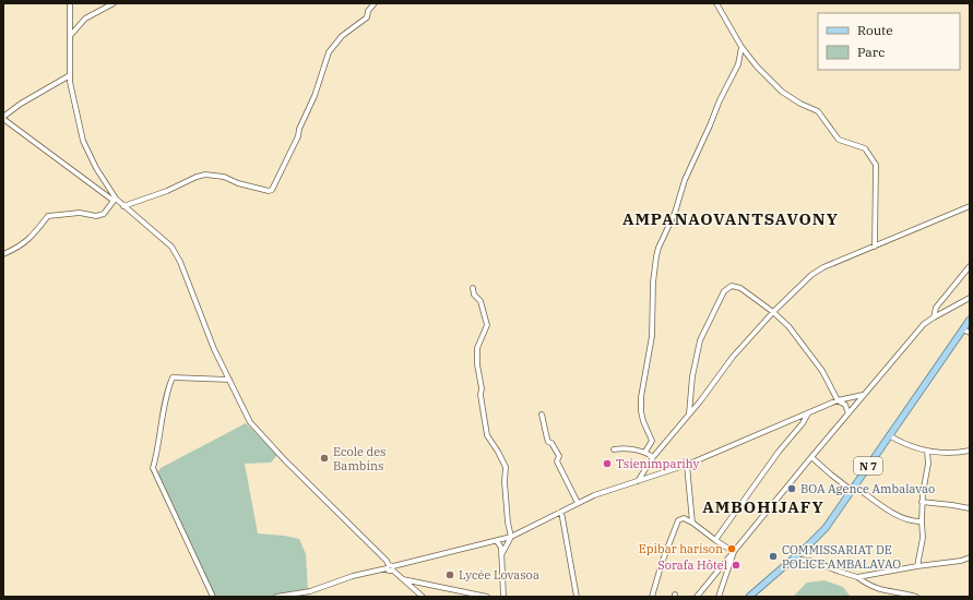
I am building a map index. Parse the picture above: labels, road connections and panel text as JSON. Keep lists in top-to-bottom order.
{
  "streets": {
    "main road": ["N 7"]
  },
  "districts": ["AMPANAOVANTSAVONY", "AMBOHIJAFY"],
  "places": [
    "Ecole des Bambins",
    "Tsienimparihy",
    "BOA Agence Ambalavao",
    "Epibar harison",
    "COMMISSARIAT DE POLICE AMBALAVAO",
    "Sorafa Hôtel",
    "Lycée Lovasoa"
  ],
  "legend": ["Route", "Parc"]
}
